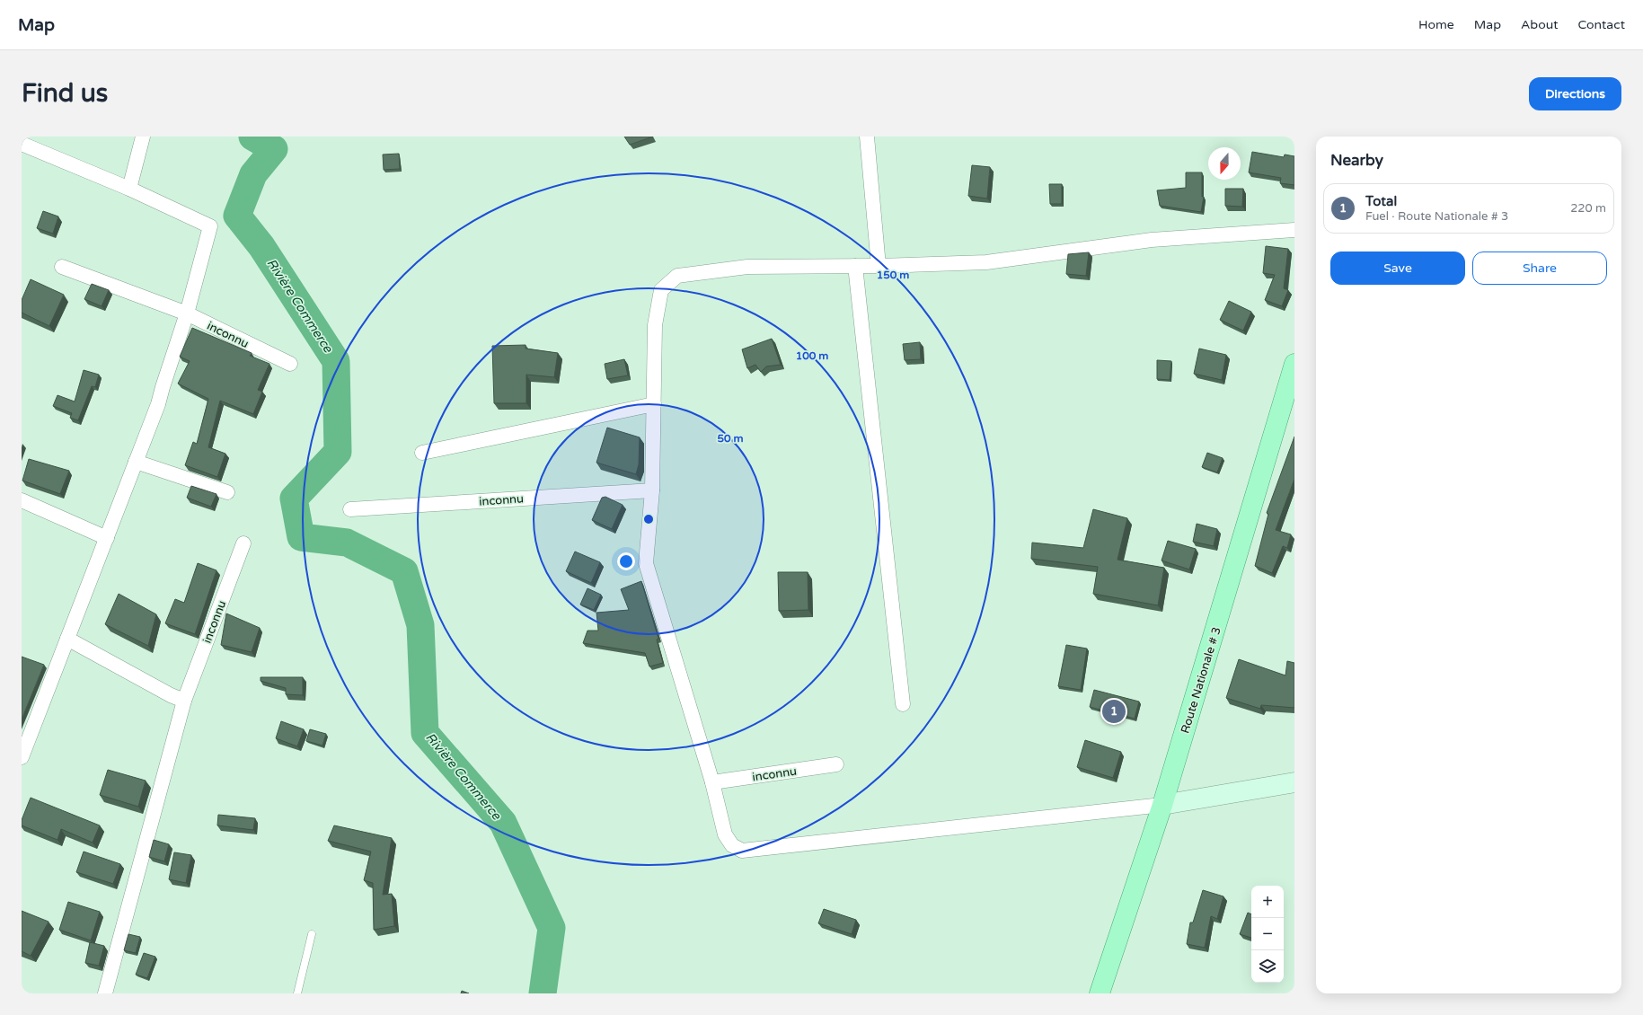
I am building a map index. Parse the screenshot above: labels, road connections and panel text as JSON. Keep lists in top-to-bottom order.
{
  "streets": {
    "main road": ["Route Nationale # 3"],
    "street": ["inconnu"]
  },
  "water": ["Rivière Commerce"],
  "north": "bottom",
  "page": {
    "header": "Map",
    "nav": [
      "Home",
      "Map",
      "About",
      "Contact"
    ],
    "buttons": [
      "Directions",
      ["Save", "Share"]
    ],
    "title": "Find us",
    "heading": "Nearby",
    "list": [
      {
        "mark": "1",
        "name": "Total",
        "note": "Fuel · Route Nationale # 3",
        "value": "220 m"
      }
    ],
    "pins": "1",
    "map_buttons": ["+", "−"]
  },
  "rings": ["150 m", "100 m", "50 m"]
}
